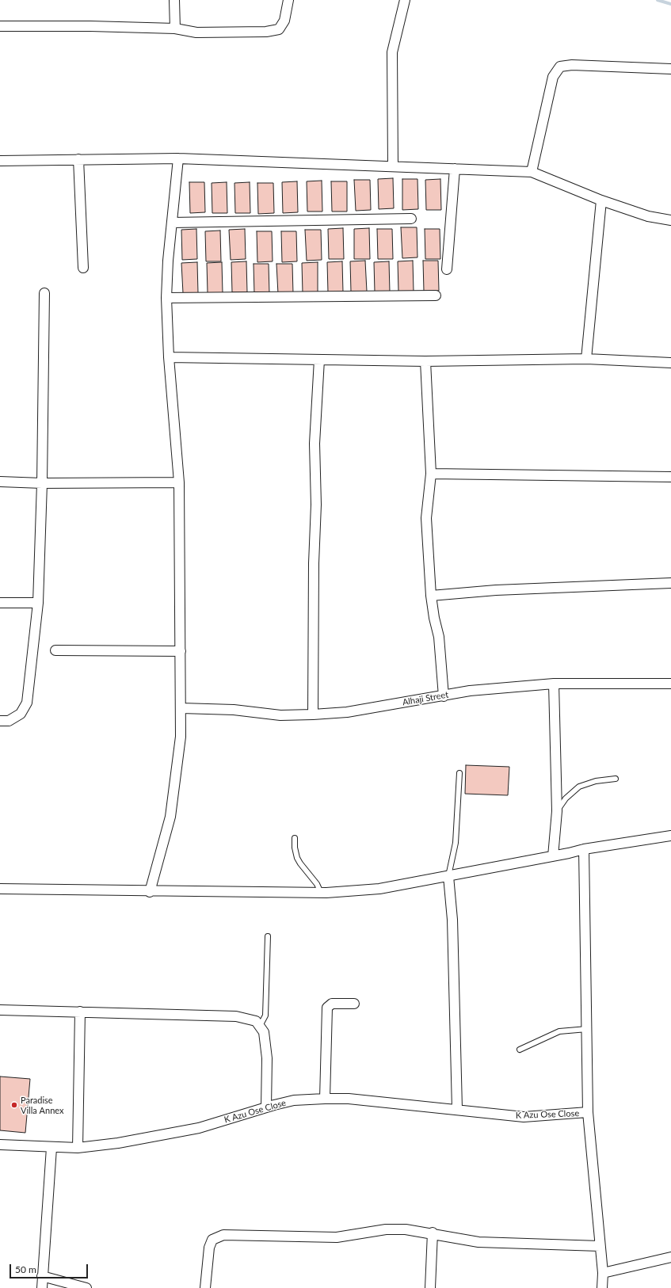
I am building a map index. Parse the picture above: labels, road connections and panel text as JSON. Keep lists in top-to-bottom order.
{
  "streets": {
    "street": ["Alhaji Street", "K Azu Ose Close"]
  },
  "places": ["Paradise Villa Annex"],
  "scale_bar": "50 m"
}
